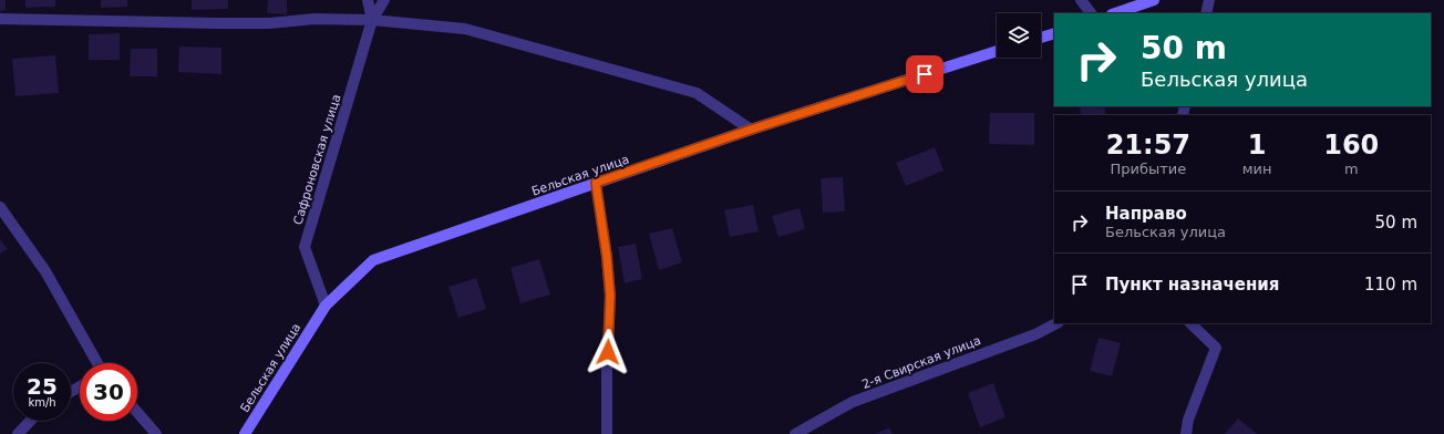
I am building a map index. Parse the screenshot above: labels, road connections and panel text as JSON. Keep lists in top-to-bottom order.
{
  "streets": {
    "street": ["Сафроновская улица", "Бельская улица", "2-я Свирская улица"]
  },
  "crossings": [
    ["Сафроновская улица", "Бельская улица"]
  ],
  "page": {
    "turn": ["50 m", "Бельская улица"],
    "eta": [
      "21:57",
      "Прибытие",
      "1",
      "мин",
      "160",
      "m"
    ],
    "list": [
      {
        "name": "Направо",
        "note": "Бельская улица",
        "value": "50 m"
      },
      {
        "name": "Пункт назначения",
        "value": "110 m"
      }
    ],
    "speed": "25 km/h",
    "limit": "30"
  }
}
